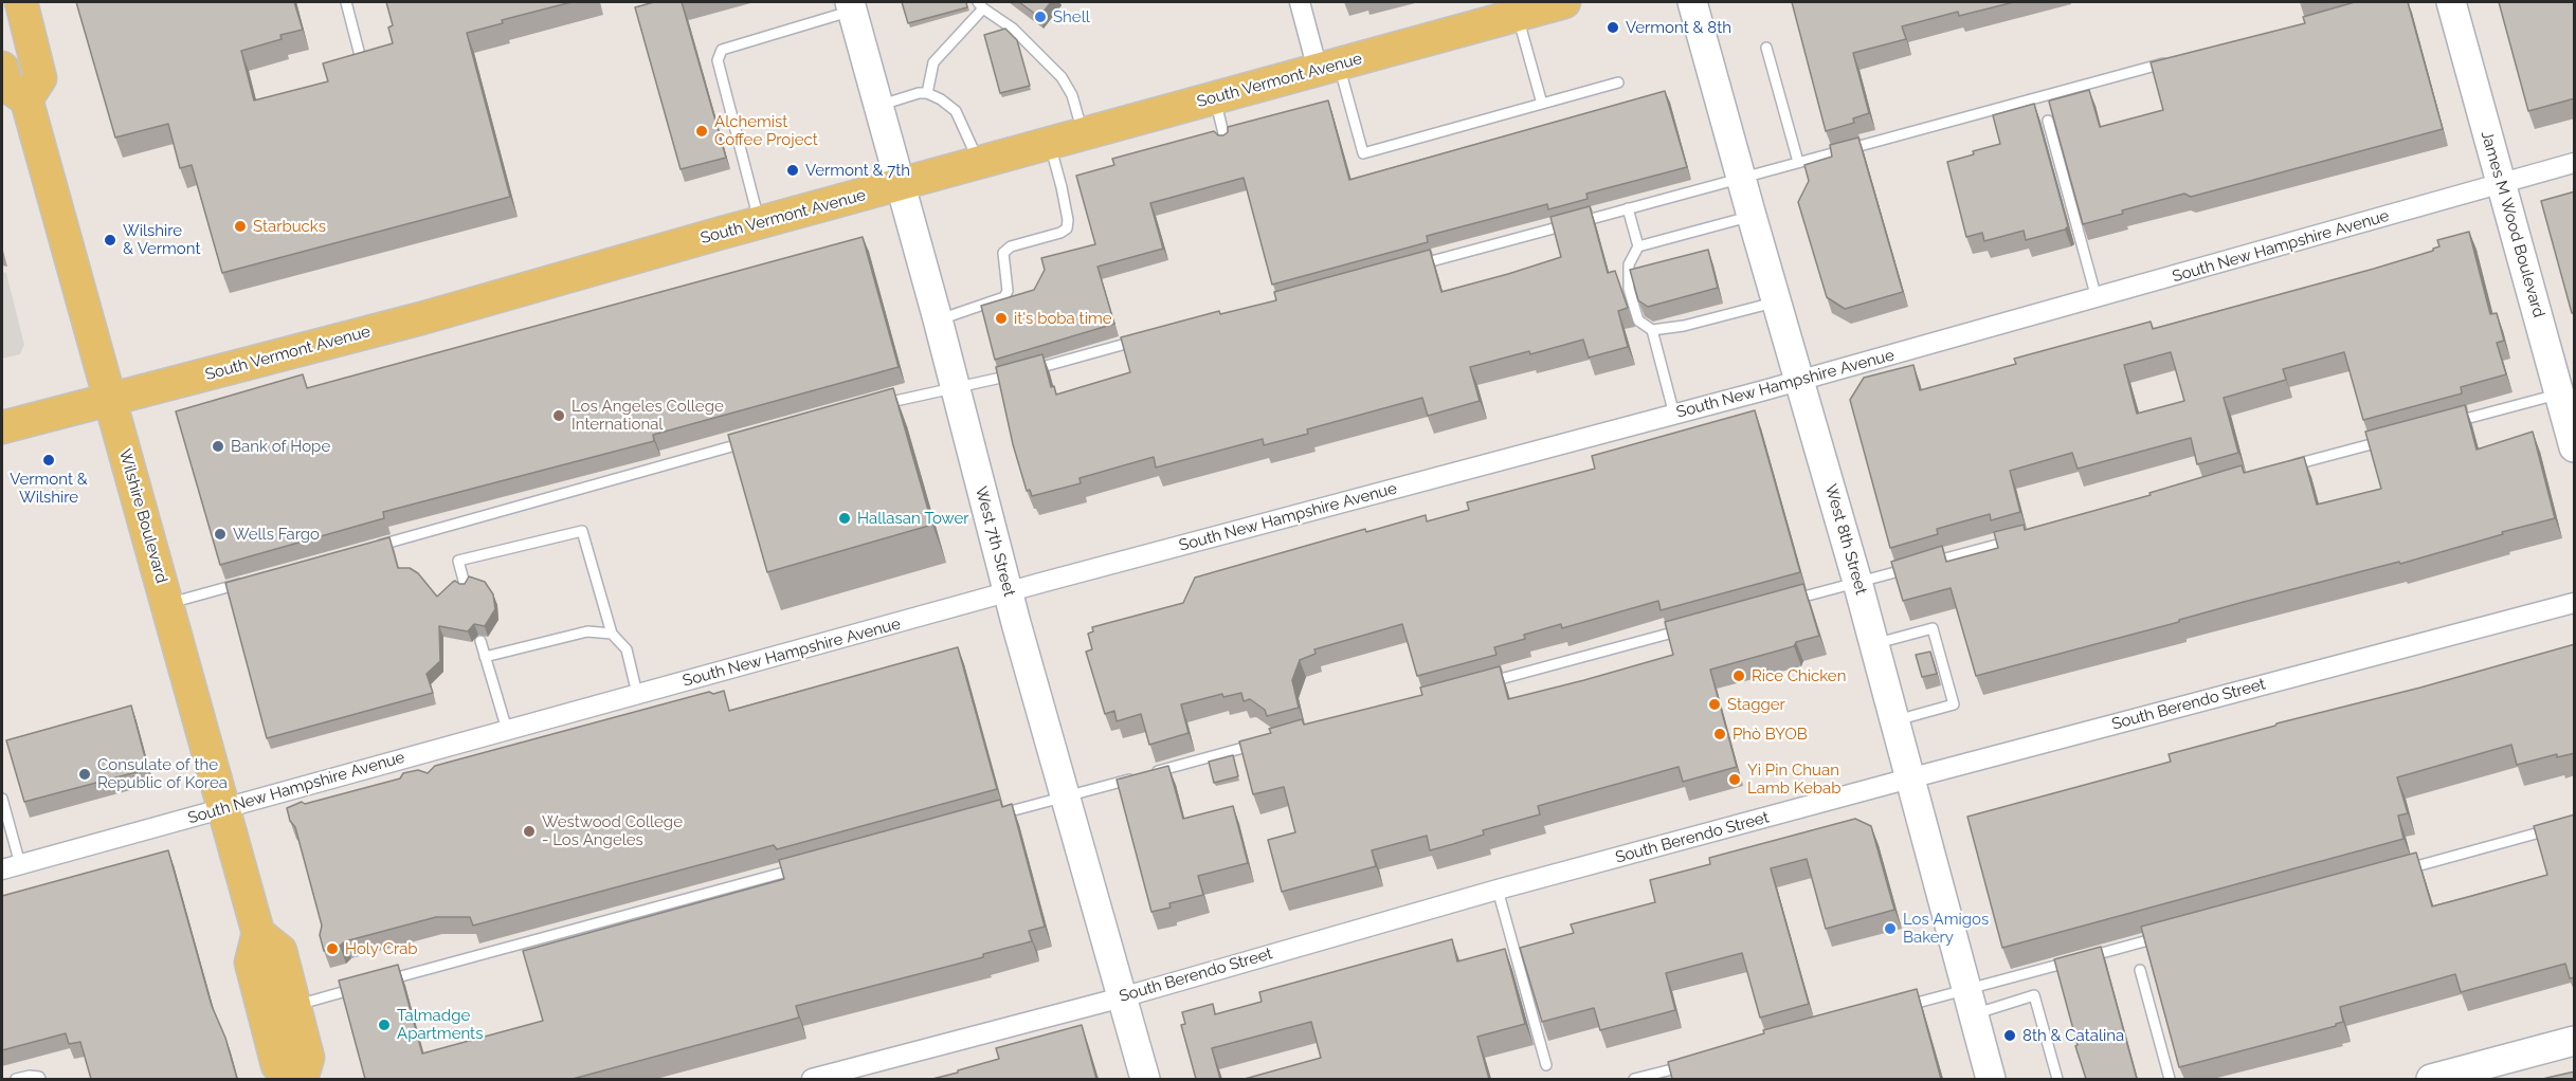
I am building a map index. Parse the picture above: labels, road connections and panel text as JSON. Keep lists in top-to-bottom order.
{
  "streets": {
    "main road": ["South Vermont Avenue", "Wilshire Boulevard"],
    "street": [
      "James M Wood Boulevard",
      "South New Hampshire Avenue",
      "West 8th Street",
      "West 7th Street",
      "South Berendo Street"
    ]
  },
  "crossings": [
    ["South Vermont Avenue", "Wilshire Boulevard"],
    ["South Vermont Avenue", "West 7th Street"],
    ["James M Wood Boulevard", "South New Hampshire Avenue"],
    ["South New Hampshire Avenue", "Wilshire Boulevard"],
    ["South New Hampshire Avenue", "West 8th Street"],
    ["South New Hampshire Avenue", "West 7th Street"],
    ["West 8th Street", "South Berendo Street"],
    ["West 7th Street", "South Berendo Street"]
  ],
  "places": [
    "Shell",
    "Vermont & 8th",
    "Alchemist Coffee Project",
    "Vermont & 7th",
    "Starbucks",
    "Wilshire & Vermont",
    "it's boba time",
    "Los Angeles College International",
    "Bank of Hope",
    "Vermont & Wilshire",
    "Hallasan Tower",
    "Wells Fargo",
    "Rice Chicken",
    "Stagger",
    "Phò BYOB",
    "Consulate of the Republic of Korea",
    "Yi Pin Chuan Lamb Kebab",
    "Westwood College - Los Angeles",
    "Los Amigos Bakery",
    "Holy Crab",
    "Talmadge Apartments",
    "8th & Catalina"
  ]
}
